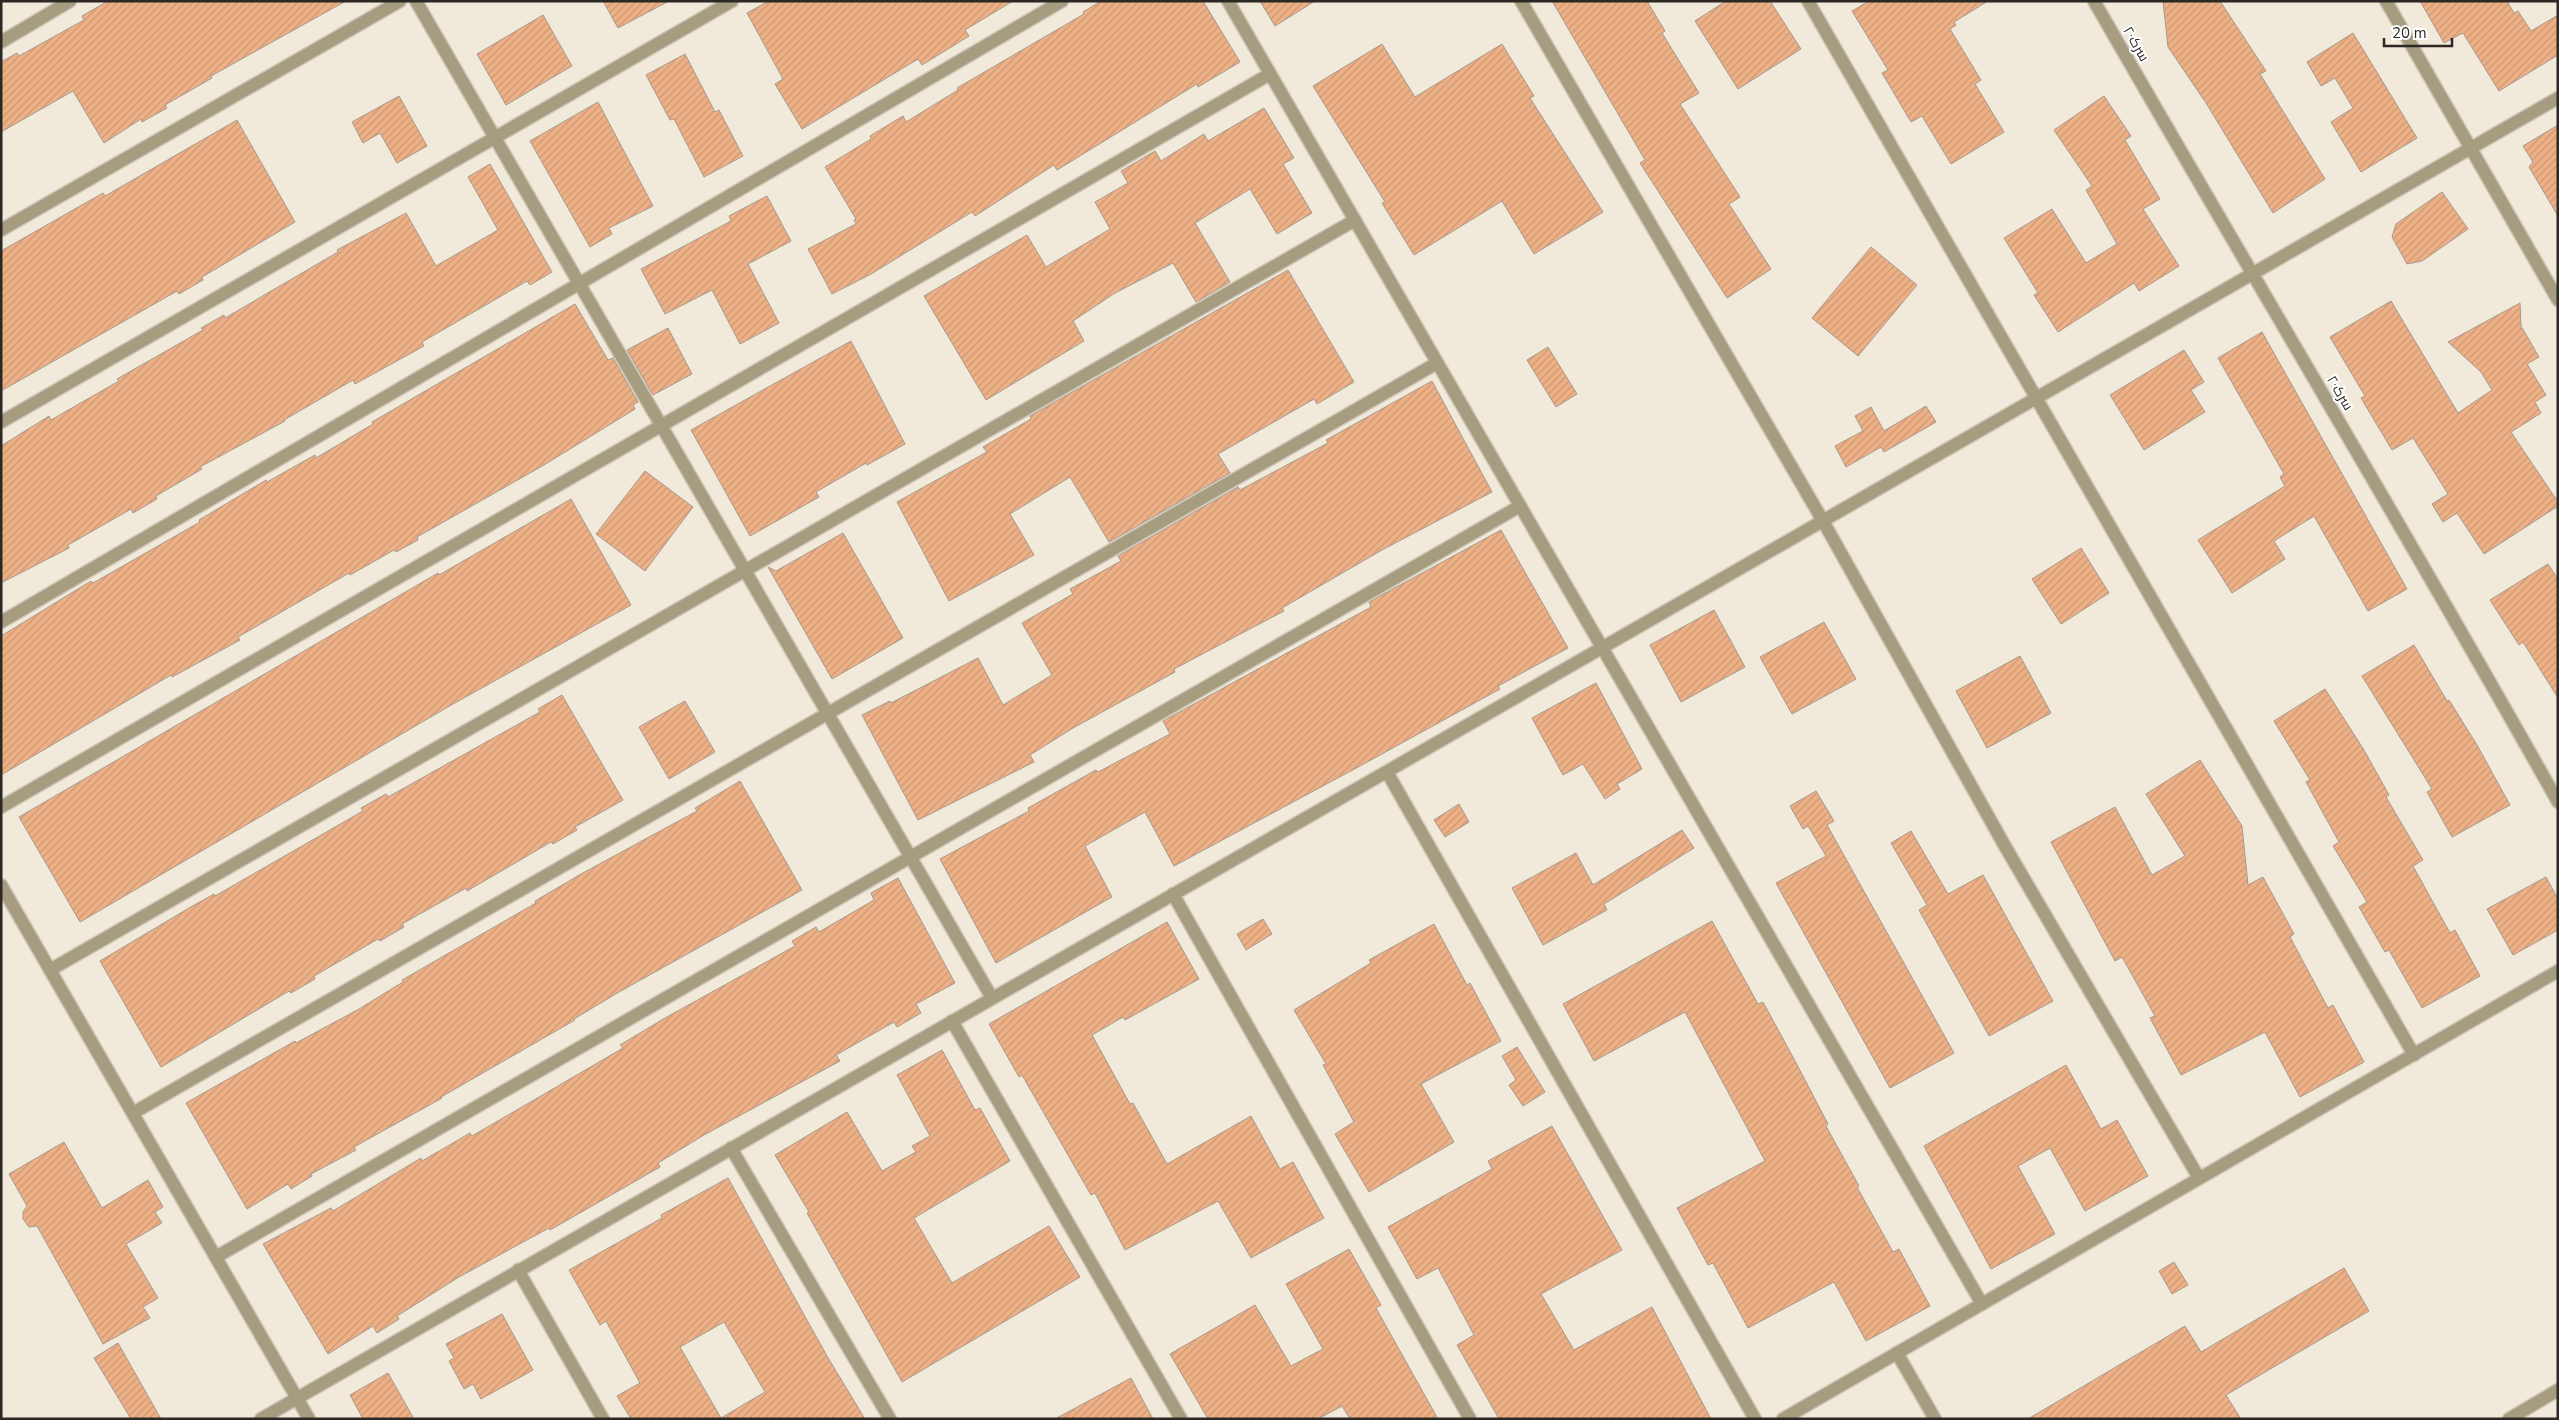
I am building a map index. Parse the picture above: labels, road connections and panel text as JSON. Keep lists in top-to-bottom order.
{
  "streets": {
    "street": ["سرک۲۰"]
  },
  "scale_bar": "20 m"
}
